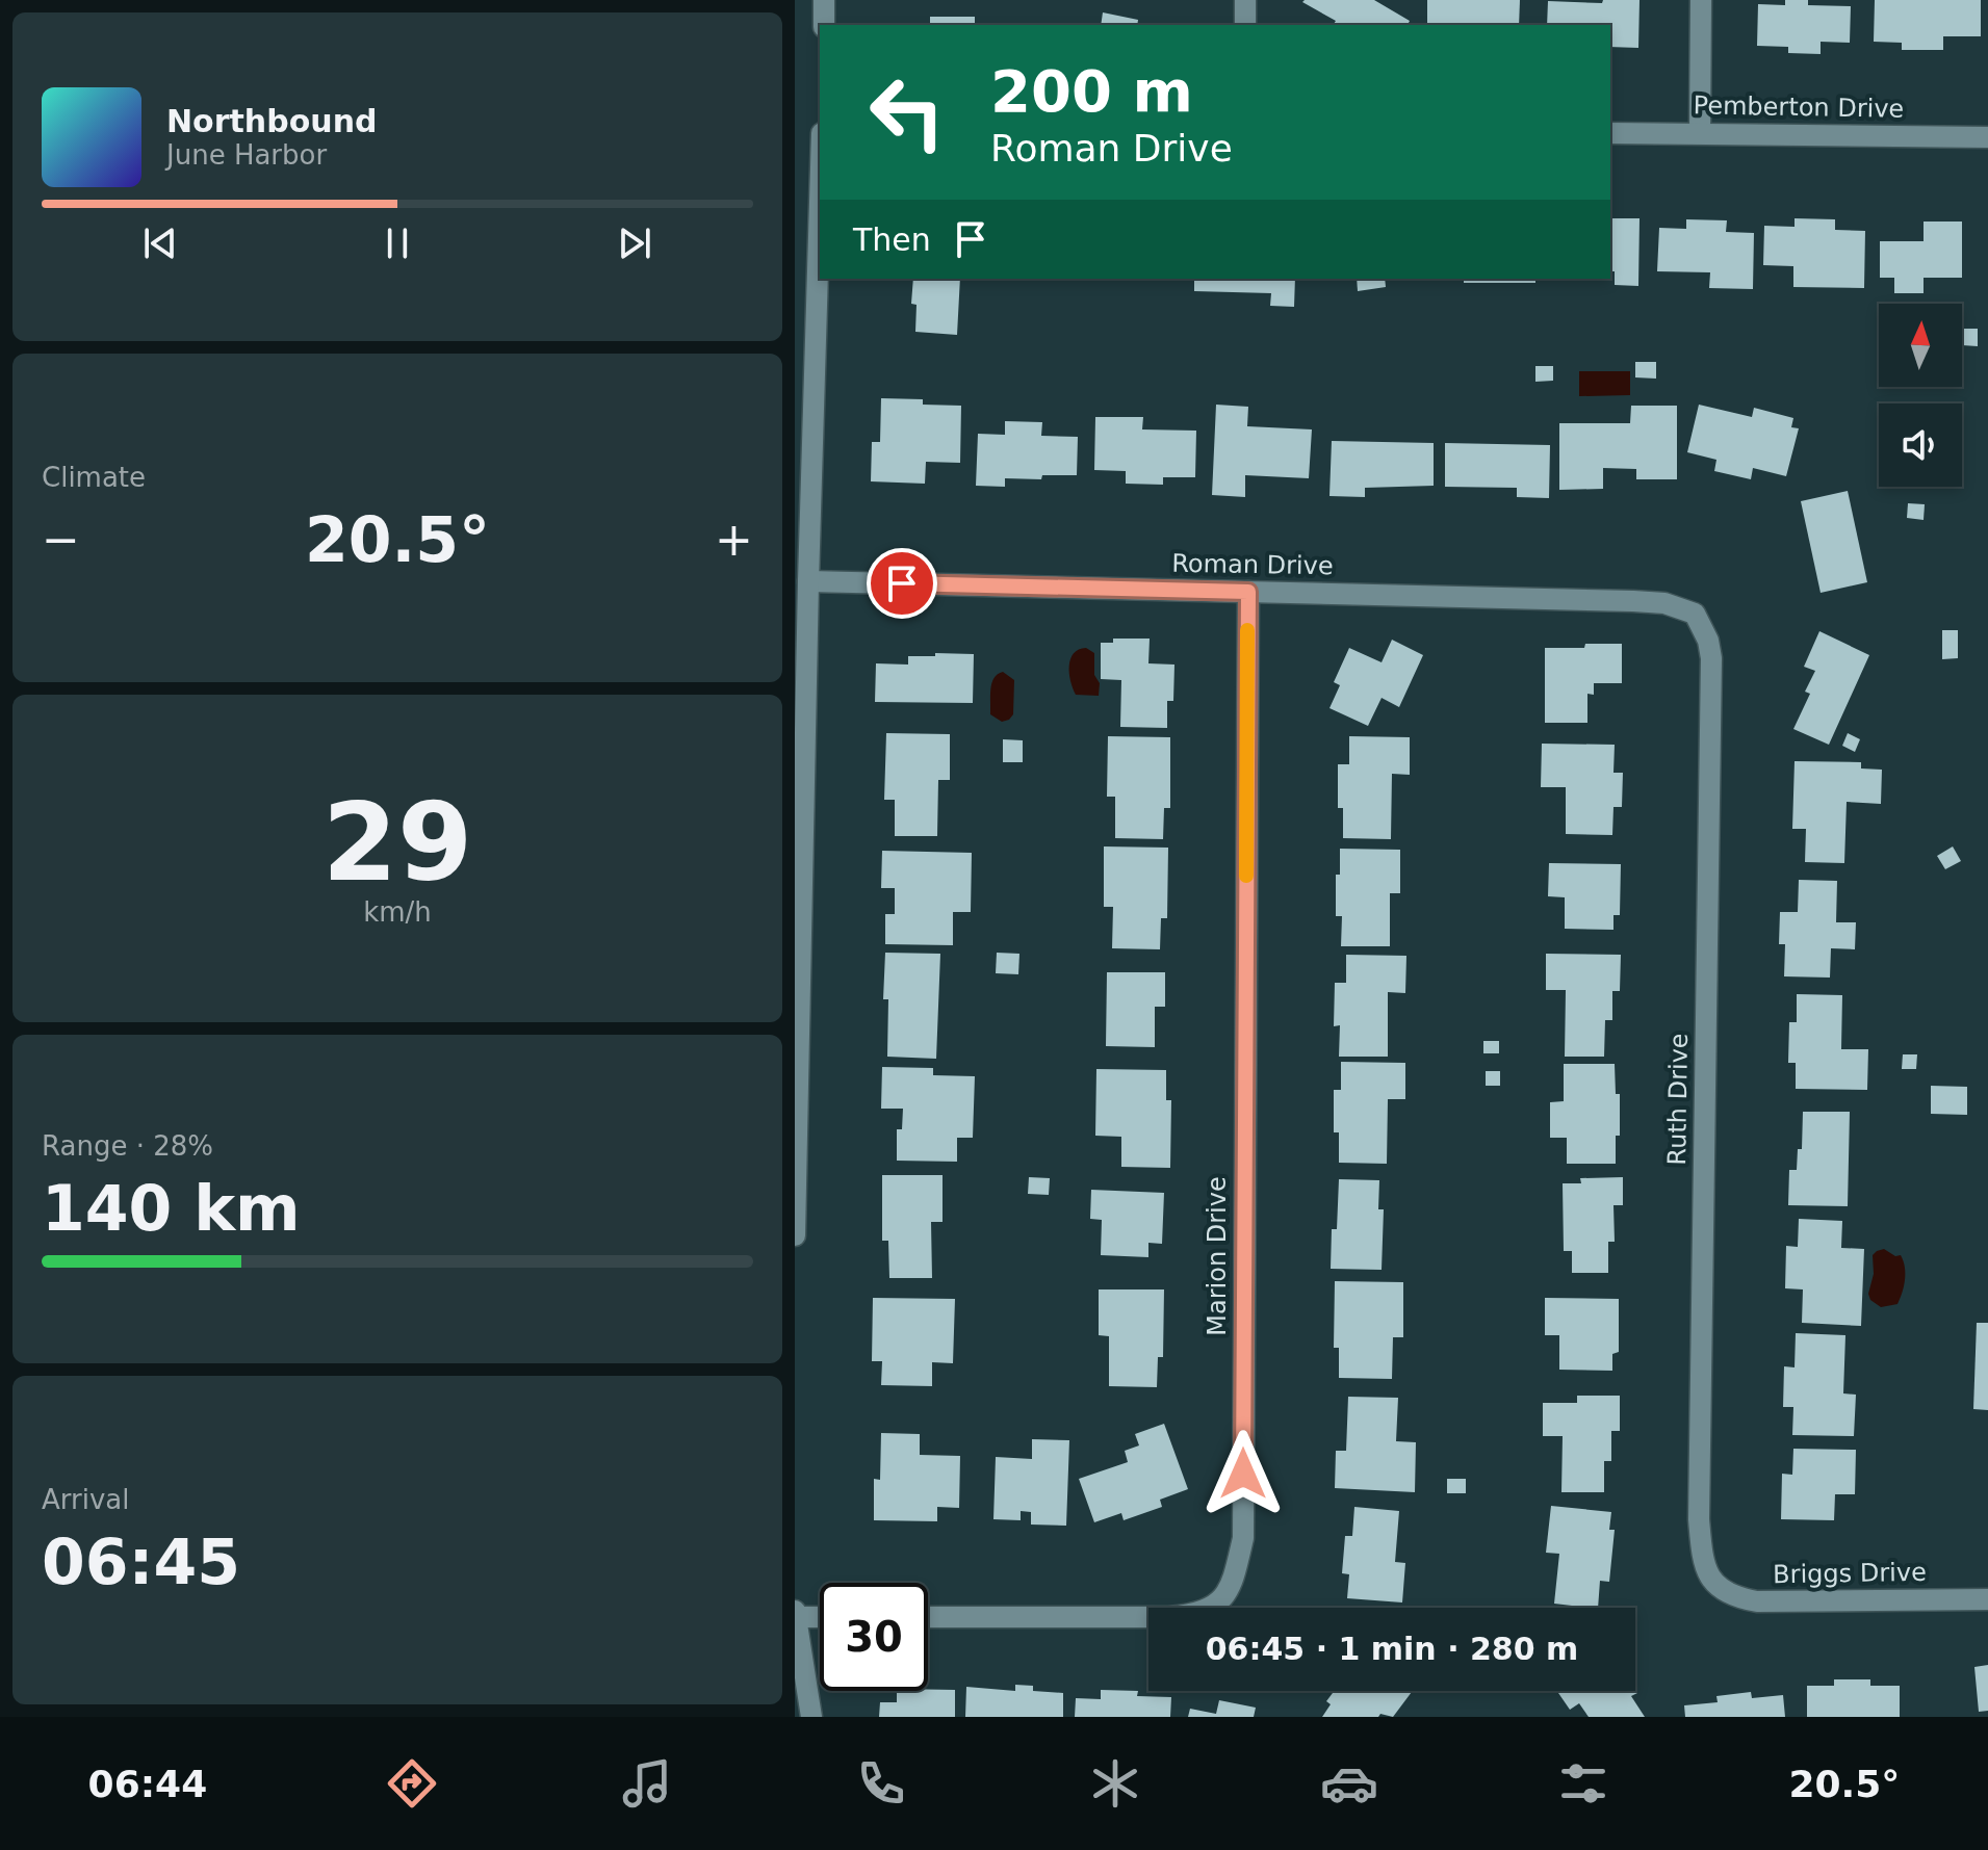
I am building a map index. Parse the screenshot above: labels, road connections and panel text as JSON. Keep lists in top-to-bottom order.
{
  "streets": {
    "street": [
      "Pemberton Drive",
      "Roman Drive",
      "Ruth Drive",
      "Marion Drive",
      "Briggs Drive"
    ]
  },
  "crossings": [
    ["Roman Drive", "Ruth Drive"],
    ["Roman Drive", "Marion Drive"],
    ["Ruth Drive", "Briggs Drive"]
  ],
  "north": "top",
  "page": {
    "turn": ["200 m", "Roman Drive"],
    "song": ["Northbound", "June Harbor"],
    "then": "Then",
    "tile": [
      "Climate",
      ["29", "km/h"],
      ["Range · 28%", "140 km"],
      ["Arrival", "06:45"]
    ],
    "heat": ["−", "20.5°", "+"],
    "limit": "30",
    "trip": "06:45 · 1 min · 280 m",
    "tabs": ["06:44", "20.5°"]
  }
}
